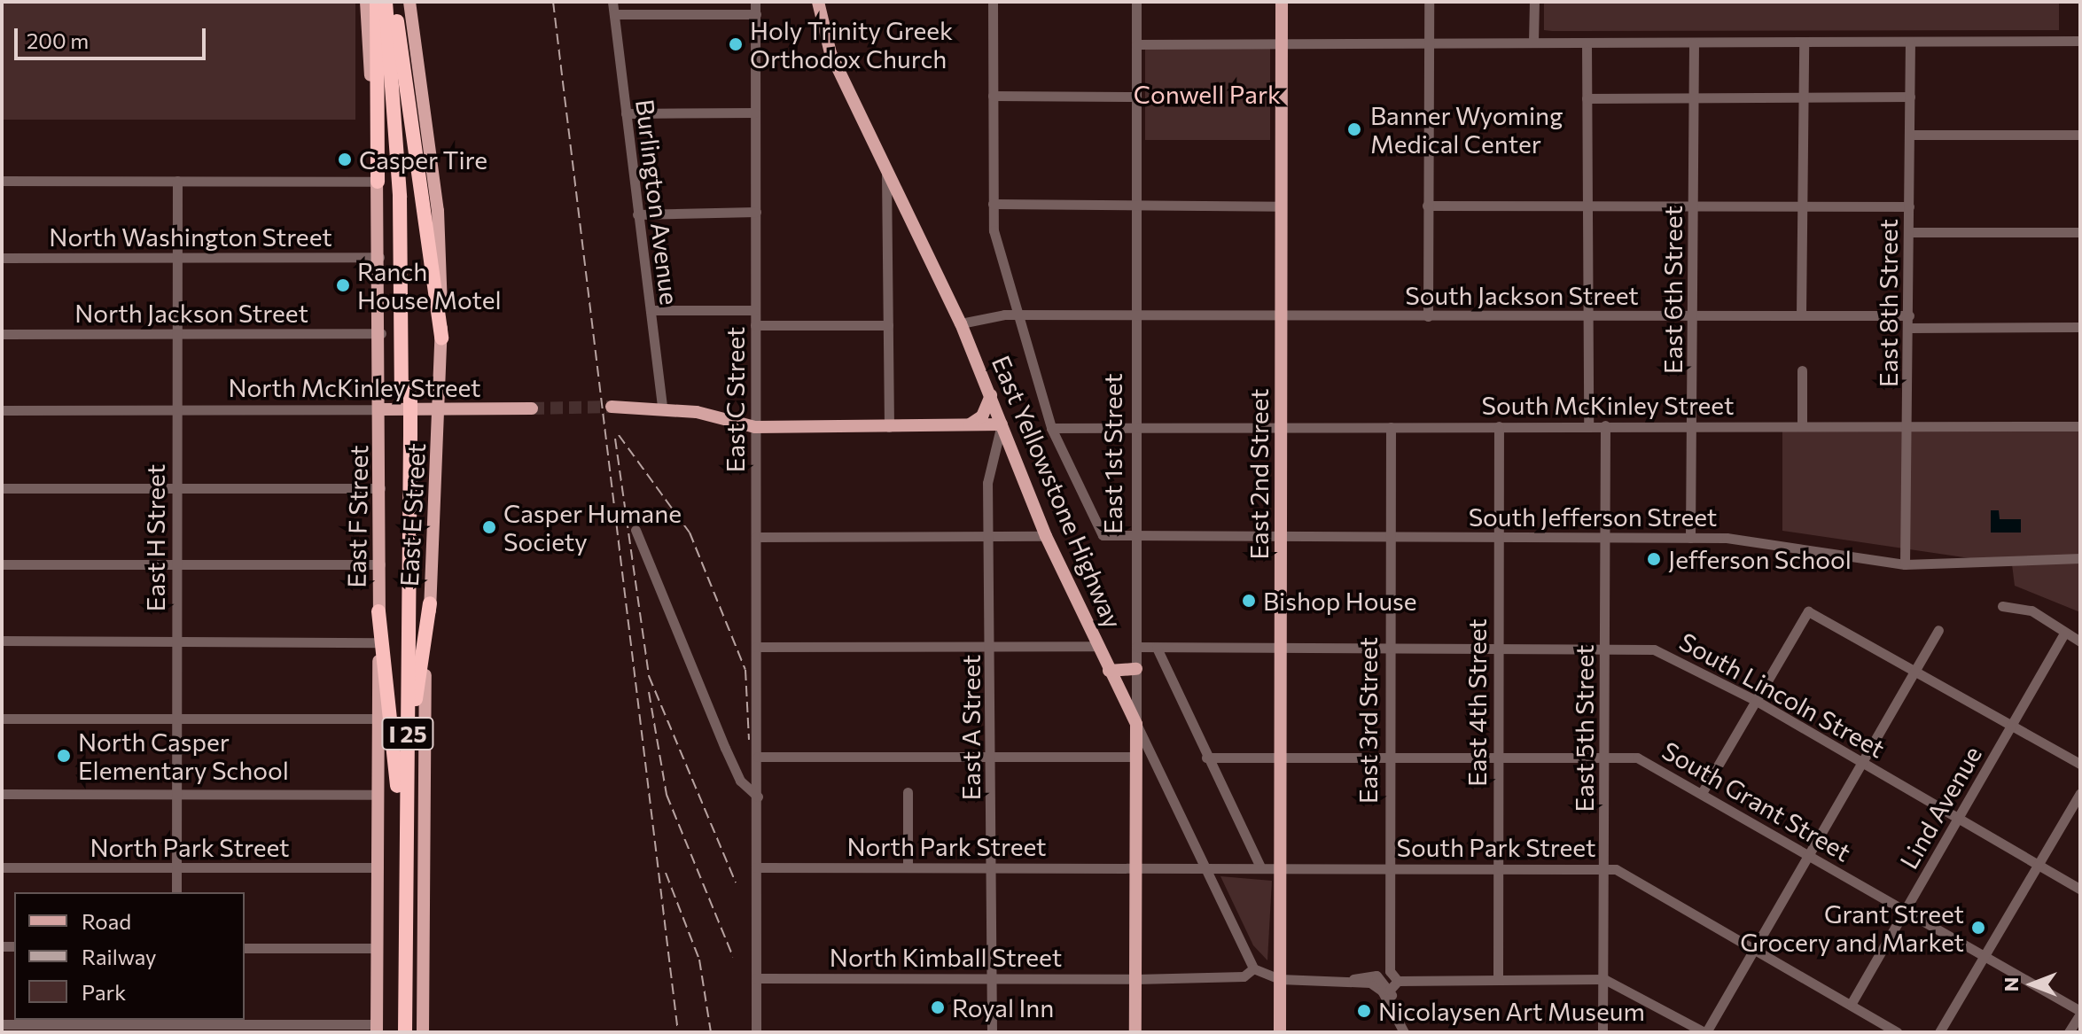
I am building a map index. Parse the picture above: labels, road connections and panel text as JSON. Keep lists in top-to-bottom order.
{
  "streets": {
    "highway": ["I 25"],
    "main road": [
      "North McKinley Street",
      "East 1st Street",
      "East 2nd Street",
      "East Yellowstone Highway",
      "East E Street",
      "East F Street"
    ],
    "street": [
      "Burlington Avenue",
      "North Washington Street",
      "East 6th Street",
      "South Jackson Street",
      "East 8th Street",
      "North Jackson Street",
      "East C Street",
      "South McKinley Street",
      "South Jefferson Street",
      "East H Street",
      "South Lincoln Street",
      "East 4th Street",
      "East 3rd Street",
      "East A Street",
      "East 5th Street",
      "South Grant Street",
      "Lind Avenue",
      "North Park Street",
      "South Park Street",
      "North Kimball Street"
    ]
  },
  "crossings": [
    ["North Washington Street", "East F Street"],
    ["North Washington Street", "East H Street"],
    ["East 6th Street", "South Jackson Street"],
    ["East 6th Street", "South McKinley Street"],
    ["East 6th Street", "South Jefferson Street"],
    ["South Jackson Street", "East 8th Street"],
    ["South Jackson Street", "East 1st Street"],
    ["South Jackson Street", "East 2nd Street"],
    ["East 8th Street", "South McKinley Street"],
    ["East 8th Street", "South Jefferson Street"],
    ["North Jackson Street", "East F Street"],
    ["North Jackson Street", "East H Street"],
    ["North McKinley Street", "East E Street"],
    ["North McKinley Street", "East F Street"],
    ["North McKinley Street", "East H Street"],
    ["East C Street", "North Park Street"],
    ["East C Street", "North Kimball Street"],
    ["South McKinley Street", "East 1st Street"],
    ["South McKinley Street", "East 2nd Street"],
    ["South McKinley Street", "East 4th Street"],
    ["South McKinley Street", "East 3rd Street"],
    ["South McKinley Street", "East 5th Street"],
    ["East 1st Street", "East Yellowstone Highway"],
    ["East 1st Street", "South Jefferson Street"],
    ["East 1st Street", "South Lincoln Street"],
    ["East 1st Street", "North Park Street"],
    ["East 1st Street", "South Park Street"],
    ["East 1st Street", "North Kimball Street"],
    ["East 2nd Street", "South Jefferson Street"],
    ["East 2nd Street", "South Lincoln Street"],
    ["East 2nd Street", "South Grant Street"],
    ["East 2nd Street", "South Park Street"],
    ["East Yellowstone Highway", "East A Street"],
    ["East Yellowstone Highway", "South Park Street"],
    ["East Yellowstone Highway", "North Kimball Street"],
    ["East F Street", "North Park Street"],
    ["South Jefferson Street", "East 4th Street"],
    ["South Jefferson Street", "East 3rd Street"],
    ["South Jefferson Street", "East 5th Street"],
    ["East H Street", "North Park Street"],
    ["South Lincoln Street", "East 4th Street"],
    ["South Lincoln Street", "East 3rd Street"],
    ["South Lincoln Street", "East 5th Street"],
    ["South Lincoln Street", "Lind Avenue"],
    ["East 4th Street", "South Grant Street"],
    ["East 4th Street", "South Park Street"],
    ["East 3rd Street", "South Grant Street"],
    ["East 3rd Street", "South Park Street"],
    ["East A Street", "North Park Street"],
    ["East A Street", "North Kimball Street"],
    ["East 5th Street", "South Grant Street"],
    ["East 5th Street", "South Park Street"],
    ["South Grant Street", "Lind Avenue"],
    ["Lind Avenue", "South Park Street"],
    ["North Park Street", "South Park Street"]
  ],
  "parks": ["Conwell Park"],
  "places": [
    "Holy Trinity Greek Orthodox Church",
    "Banner Wyoming Medical Center",
    "Casper Tire",
    "Ranch House Motel",
    "Casper Humane Society",
    "Jefferson School",
    "Bishop House",
    "North Casper Elementary School",
    "Grant Street Grocery and Market",
    "Royal Inn",
    "Nicolaysen Art Museum"
  ],
  "legend": ["Road", "Railway", "Park"],
  "scale_bar": "200 m",
  "north": "left"
}
